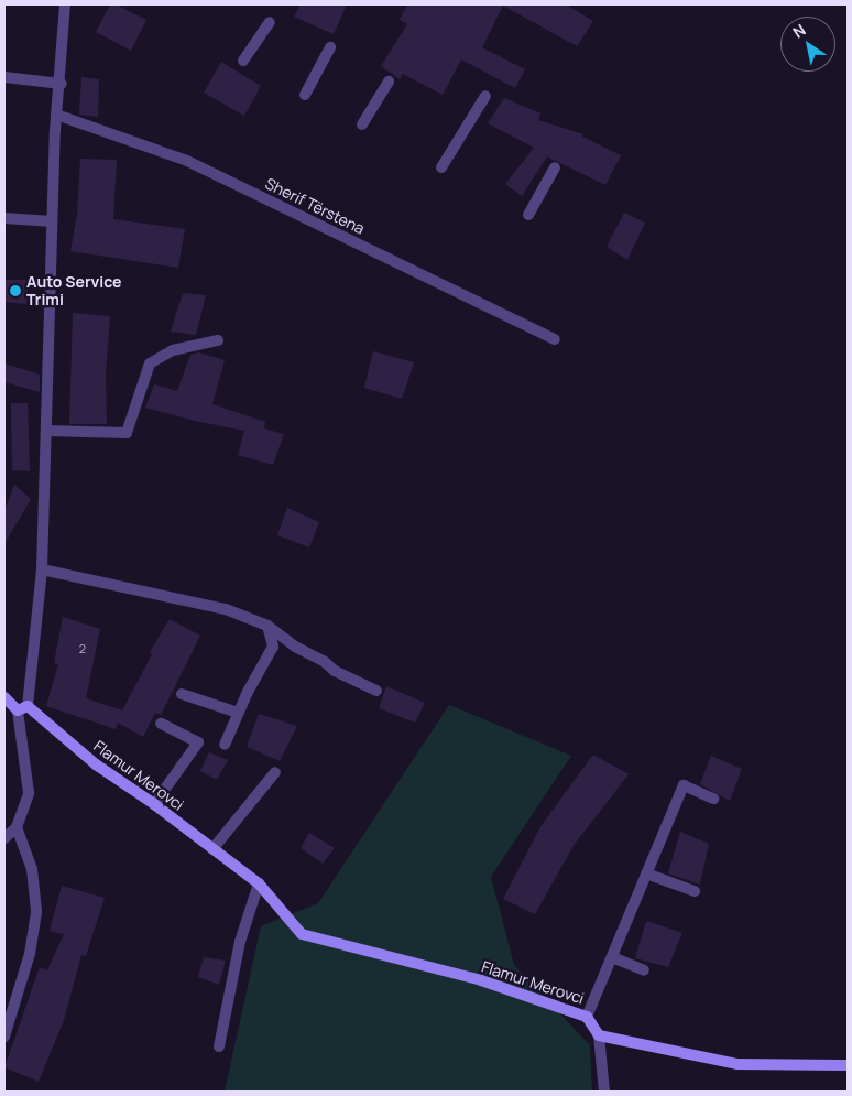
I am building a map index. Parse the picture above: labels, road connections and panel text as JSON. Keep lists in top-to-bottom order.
{
  "streets": {
    "street": ["Sherif Tërstena", "Flamur Merovci"]
  },
  "places": ["Auto Service Trimi"],
  "house_numbers": ["2"],
  "north": "top left"
}
